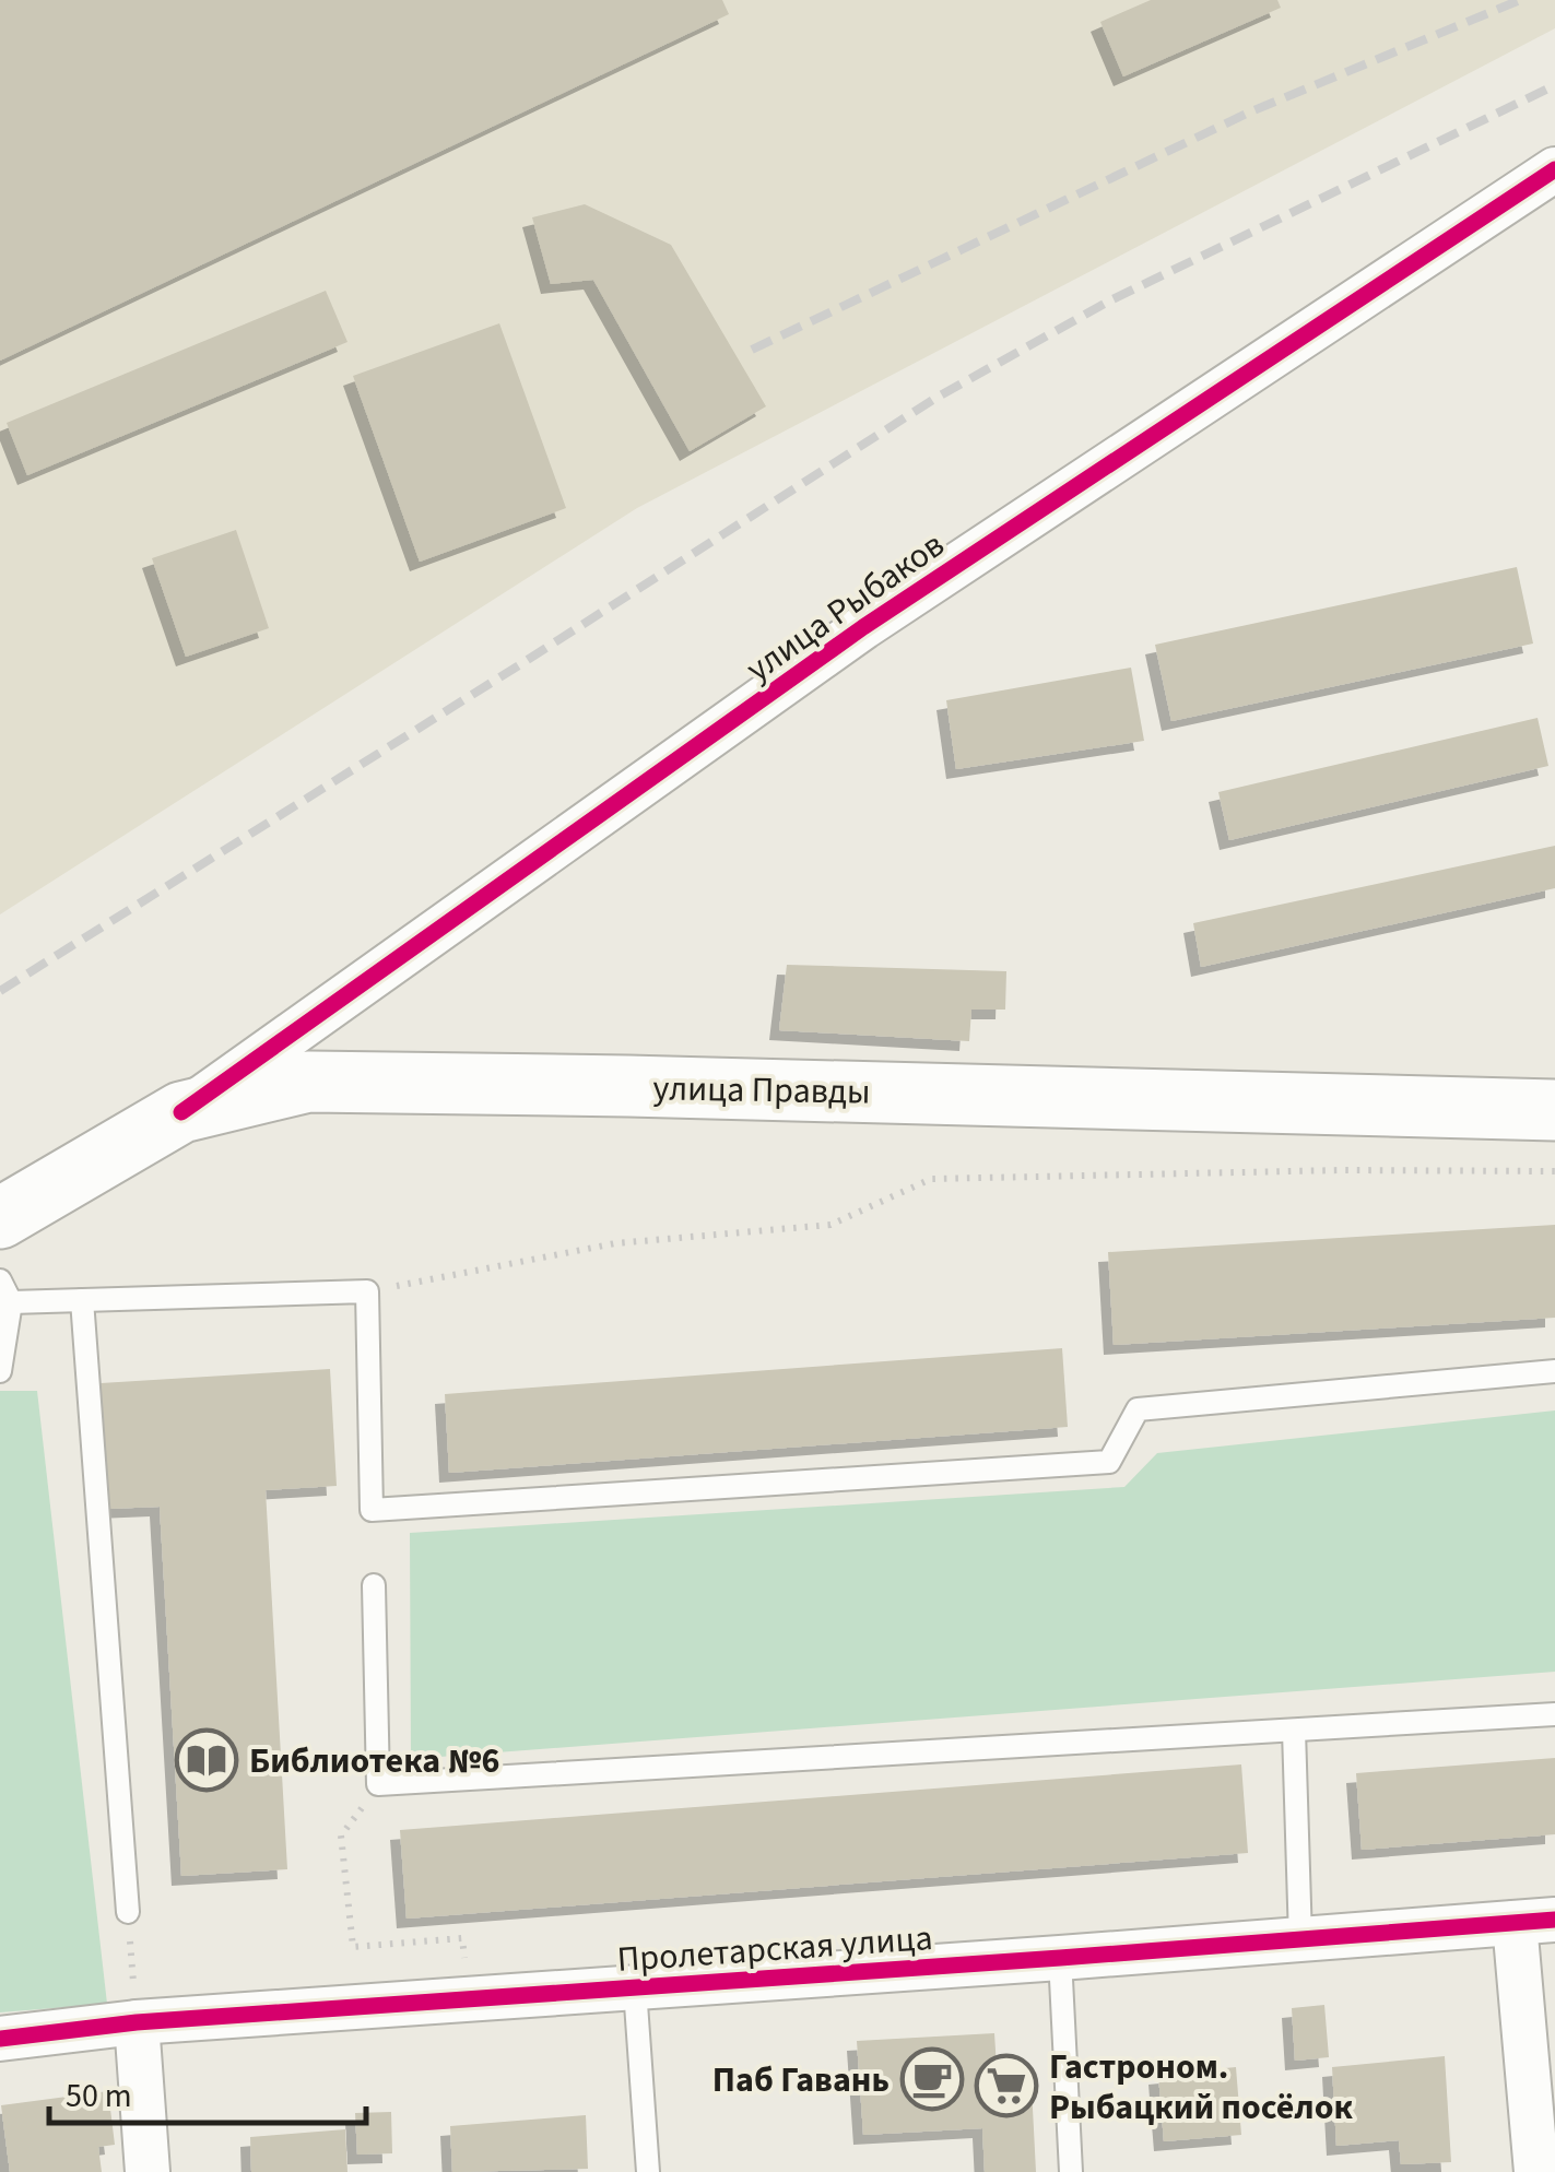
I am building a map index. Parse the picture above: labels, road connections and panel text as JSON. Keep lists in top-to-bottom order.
{
  "streets": {
    "main road": ["улица Правды"],
    "street": ["улица Рыбаков", "Пролетарская улица"]
  },
  "crossings": [
    ["улица Рыбаков", "улица Правды"]
  ],
  "places": {
    "library": ["Библиотека №6"],
    "cafe": ["Паб Гавань"],
    "supermarket": ["Гастроном. Рыбацкий посёлок"]
  },
  "scale_bar": "50 m"
}
